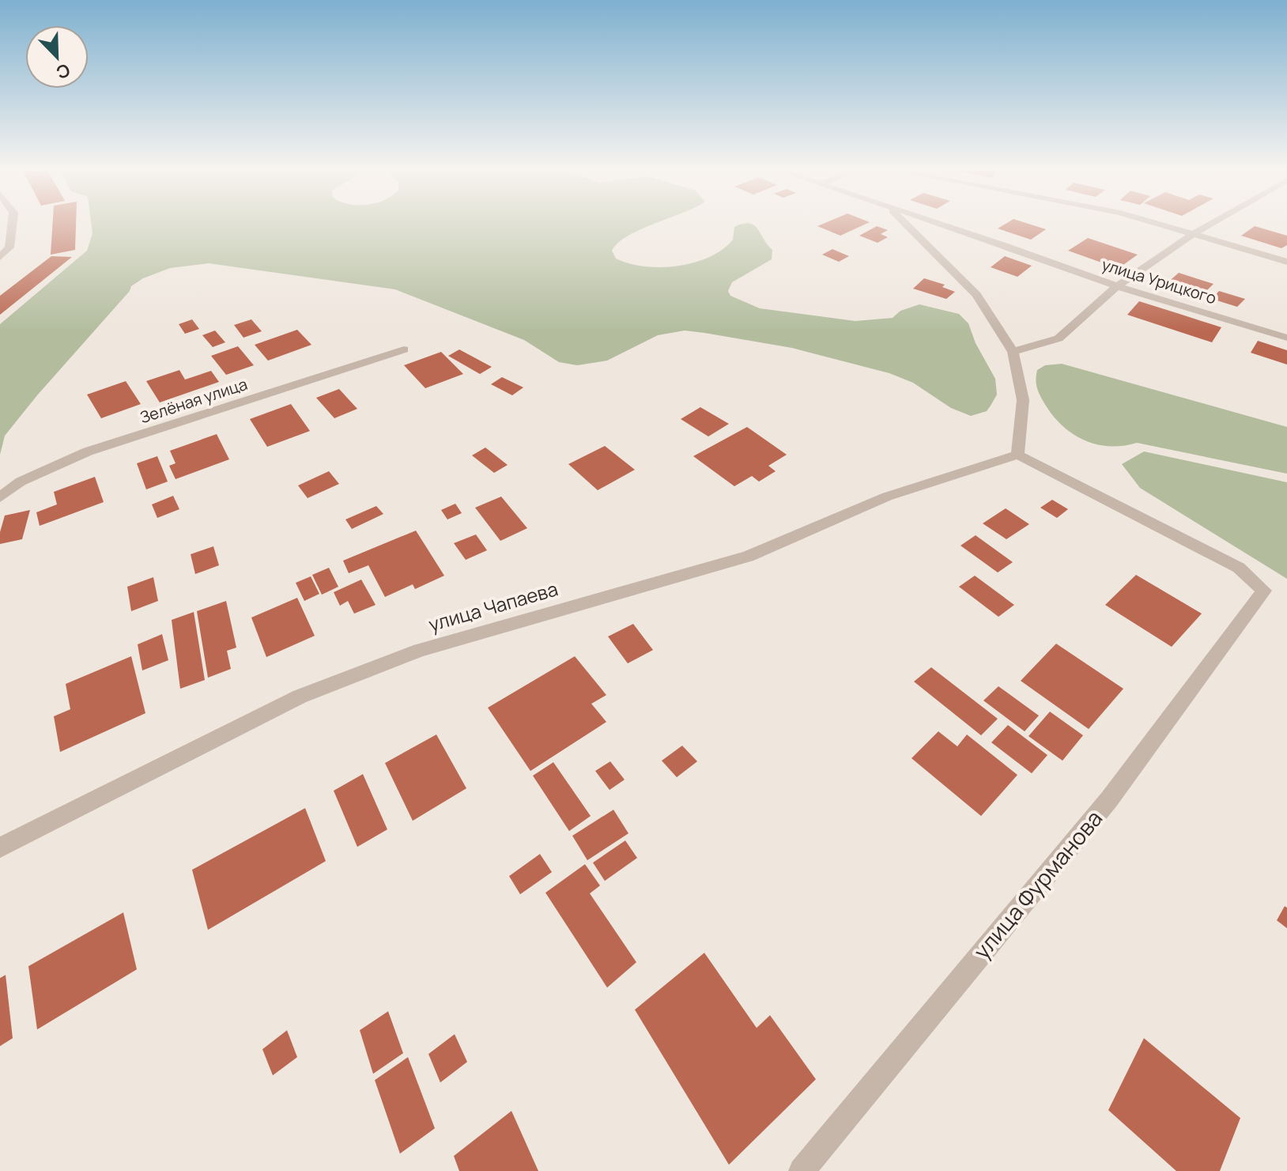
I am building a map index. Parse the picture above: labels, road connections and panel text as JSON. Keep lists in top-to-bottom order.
{
  "streets": {
    "street": [
      "улица Урицкого",
      "Зелёная улица",
      "улица Чапаева",
      "улица Фурманова"
    ]
  },
  "crossings": [
    ["улица Чапаева", "улица Фурманова"]
  ],
  "north": "bottom right"
}
